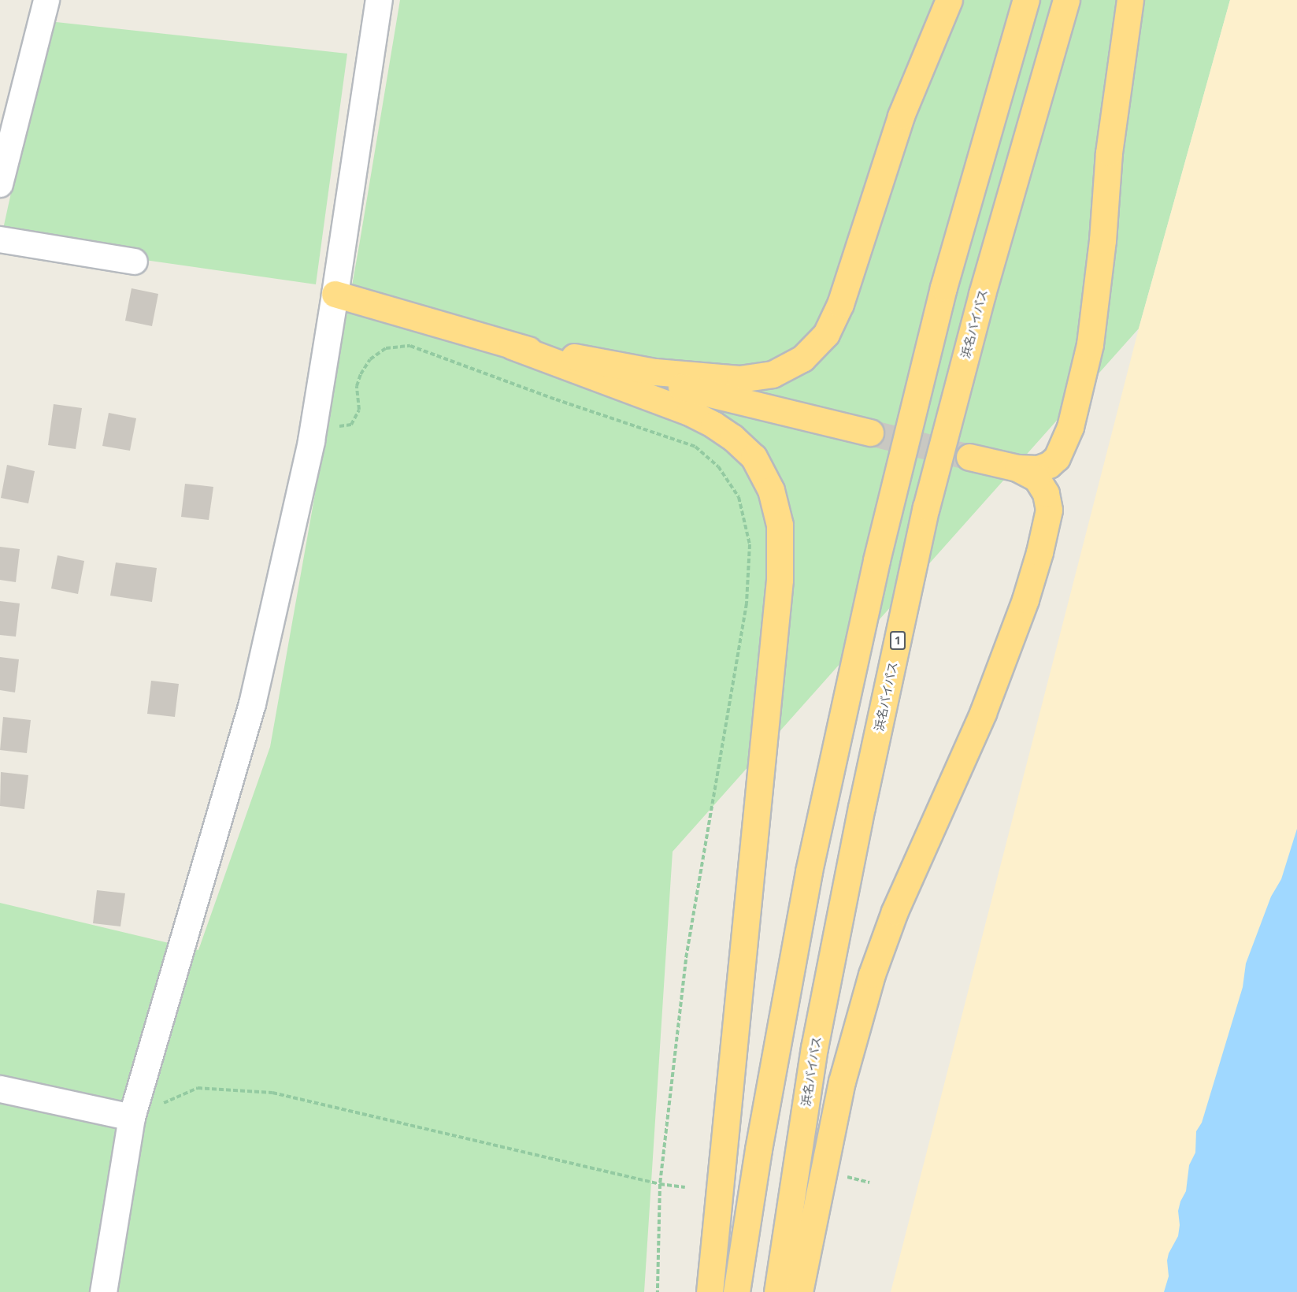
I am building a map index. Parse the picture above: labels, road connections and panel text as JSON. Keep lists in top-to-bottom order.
{
  "streets": {
    "highway": ["浜名バイパス", "1"]
  }
}
